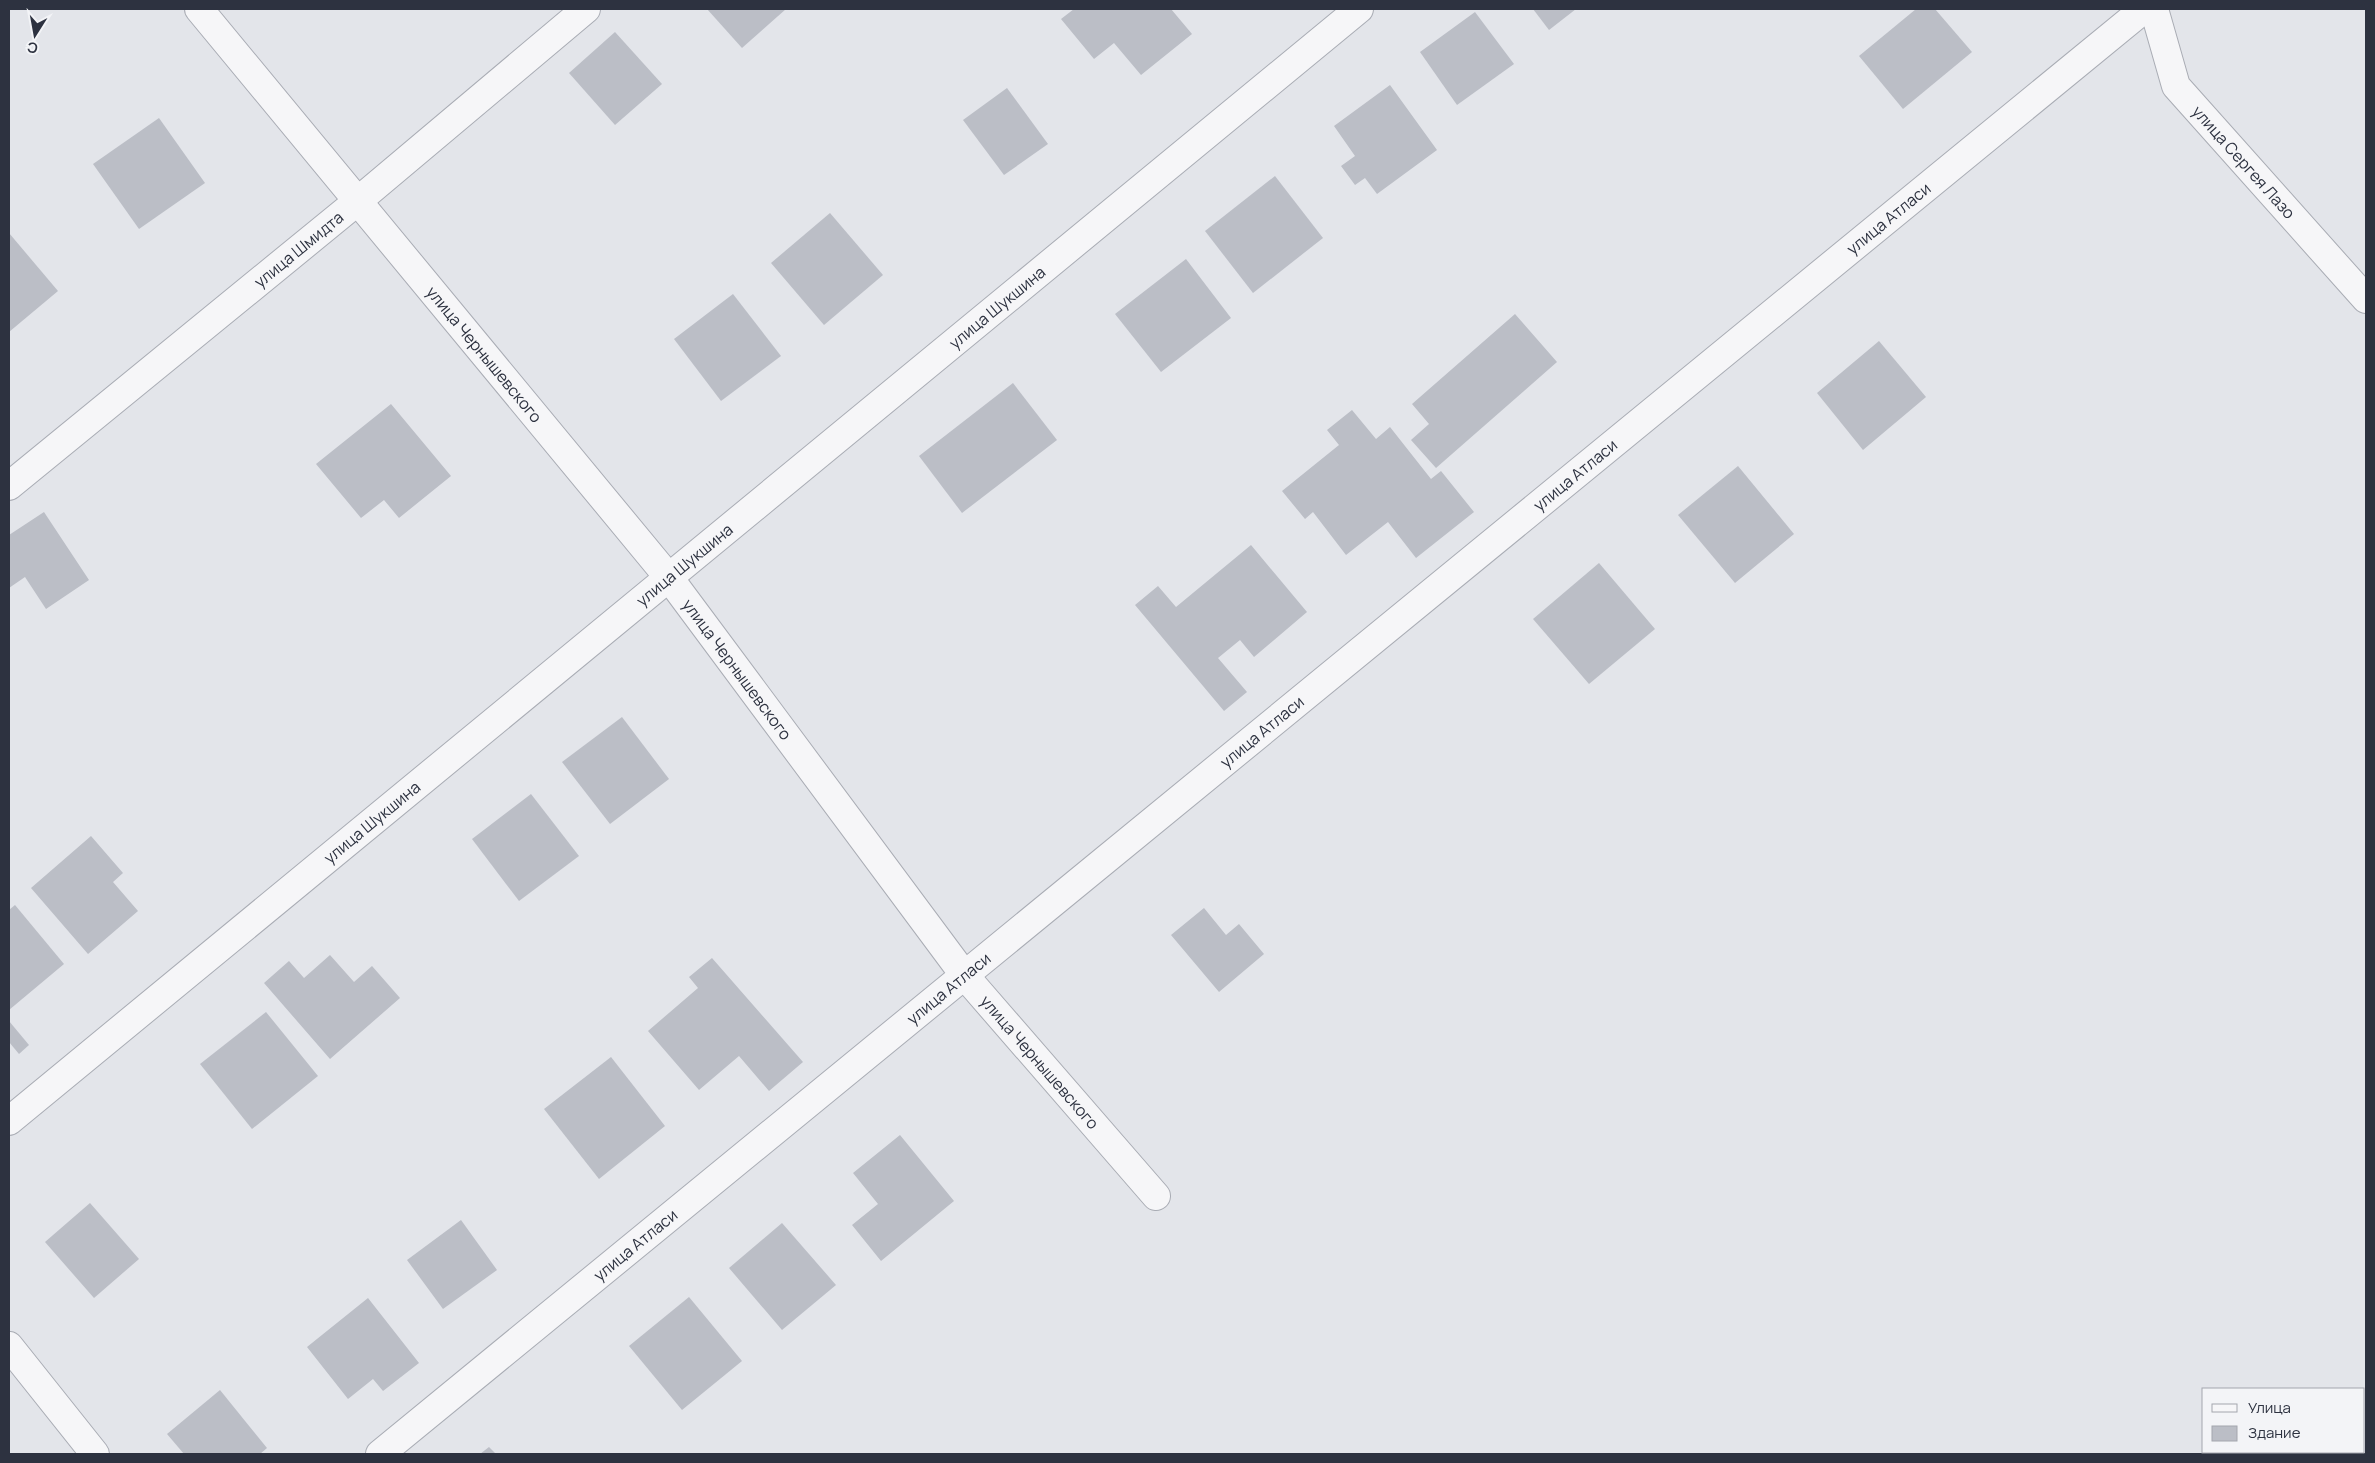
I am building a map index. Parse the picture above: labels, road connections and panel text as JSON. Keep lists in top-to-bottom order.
{
  "streets": {
    "street": [
      "улица Сергея Лазо",
      "улица Атласи",
      "улица Шмидта",
      "улица Шукшина",
      "улица Чернышевского"
    ]
  },
  "crossings": [
    ["улица Атласи", "улица Чернышевского"],
    ["улица Шмидта", "улица Чернышевского"],
    ["улица Шукшина", "улица Чернышевского"]
  ],
  "legend": ["Улица", "Здание"],
  "north": "bottom"
}
